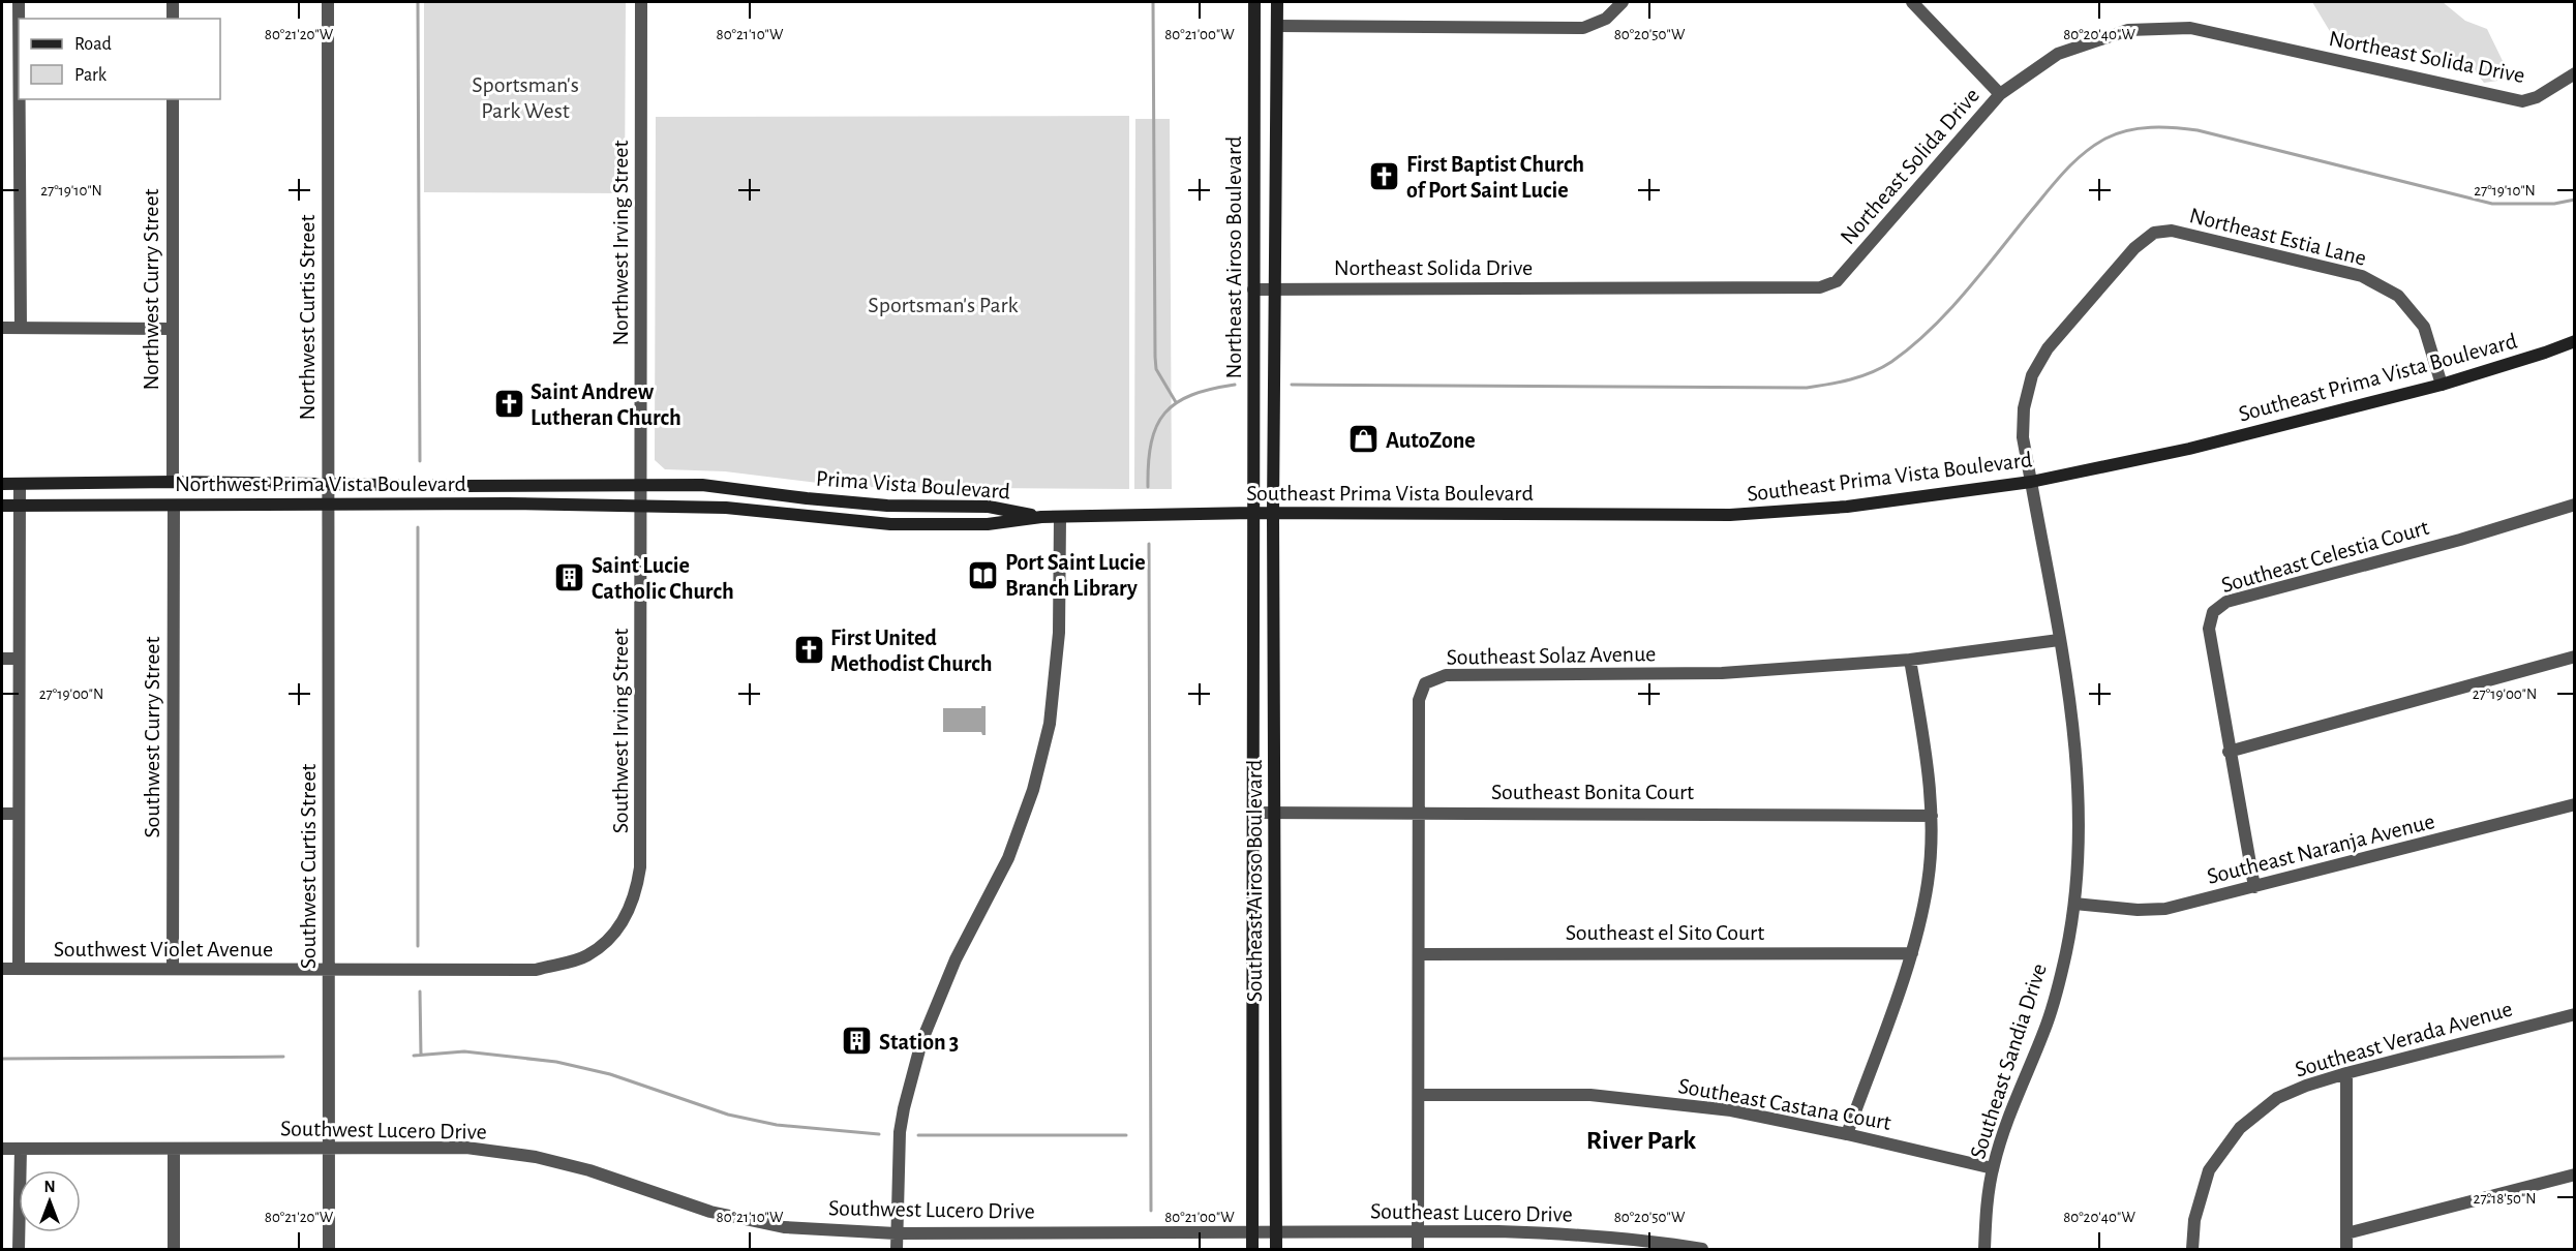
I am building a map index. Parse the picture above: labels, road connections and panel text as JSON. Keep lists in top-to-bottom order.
{
  "streets": {
    "main road": [
      "Northeast Airoso Boulevard",
      "Southeast Prima Vista Boulevard",
      "Northwest Prima Vista Boulevard",
      "Prima Vista Boulevard",
      "Southeast Airoso Boulevard"
    ],
    "street": [
      "Northeast Solida Drive",
      "Northeast Estia Lane",
      "Northwest Irving Street",
      "Northwest Curry Street",
      "Northwest Curtis Street",
      "Southeast Celestia Court",
      "Southeast Solaz Avenue",
      "Southwest Irving Street",
      "Southwest Curry Street",
      "Southeast Bonita Court",
      "Southeast Naranja Avenue",
      "Southwest Curtis Street",
      "Southeast el Sito Court",
      "Southwest Violet Avenue",
      "Southeast Verada Avenue",
      "Southeast Sandia Drive",
      "Southeast Castana Court",
      "Southwest Lucero Drive",
      "Southeast Lucero Drive"
    ]
  },
  "crossings": [
    ["Northeast Solida Drive", "Northeast Airoso Boulevard"],
    ["Northeast Estia Lane", "Southeast Prima Vista Boulevard"],
    ["Northeast Estia Lane", "Southeast Sandia Drive"],
    ["Northwest Irving Street", "Northwest Prima Vista Boulevard"],
    ["Northwest Irving Street", "Prima Vista Boulevard"],
    ["Northwest Irving Street", "Southwest Irving Street"],
    ["Northeast Airoso Boulevard", "Southeast Prima Vista Boulevard"],
    ["Northeast Airoso Boulevard", "Southeast Airoso Boulevard"],
    ["Northwest Curry Street", "Northwest Prima Vista Boulevard"],
    ["Northwest Curtis Street", "Northwest Prima Vista Boulevard"],
    ["Northwest Curtis Street", "Southwest Curtis Street"],
    ["Southeast Prima Vista Boulevard", "Prima Vista Boulevard"],
    ["Southeast Prima Vista Boulevard", "Southeast Airoso Boulevard"],
    ["Southeast Prima Vista Boulevard", "Southeast Sandia Drive"],
    ["Northwest Prima Vista Boulevard", "Prima Vista Boulevard"],
    ["Northwest Prima Vista Boulevard", "Southwest Irving Street"],
    ["Northwest Prima Vista Boulevard", "Southwest Curry Street"],
    ["Northwest Prima Vista Boulevard", "Southwest Curtis Street"],
    ["Prima Vista Boulevard", "Southwest Irving Street"],
    ["Southeast Celestia Court", "Southeast Naranja Avenue"],
    ["Southeast Solaz Avenue", "Southeast Bonita Court"],
    ["Southeast Solaz Avenue", "Southeast el Sito Court"],
    ["Southeast Solaz Avenue", "Southeast Sandia Drive"],
    ["Southeast Solaz Avenue", "Southeast Castana Court"],
    ["Southeast Solaz Avenue", "Southeast Lucero Drive"],
    ["Southwest Irving Street", "Southwest Violet Avenue"],
    ["Southwest Curry Street", "Southwest Violet Avenue"],
    ["Southeast Bonita Court", "Southeast Airoso Boulevard"],
    ["Southeast Naranja Avenue", "Southeast Sandia Drive"],
    ["Southwest Curtis Street", "Southwest Violet Avenue"],
    ["Southwest Curtis Street", "Southwest Lucero Drive"],
    ["Southeast Airoso Boulevard", "Southwest Lucero Drive"],
    ["Southeast Airoso Boulevard", "Southeast Lucero Drive"],
    ["Southeast Sandia Drive", "Southeast Castana Court"],
    ["Southwest Lucero Drive", "Southeast Lucero Drive"]
  ],
  "districts": ["River Park"],
  "parks": ["Sportsman's Park West", "Sportsman's Park"],
  "places": {
    "church": ["First Baptist Church of Port Saint Lucie", "Saint Andrew Lutheran Church", "First United Methodist Church"],
    "shop": ["AutoZone"],
    "library": ["Port Saint Lucie Branch Library"],
    "building": ["Saint Lucie Catholic Church", "Station 3"]
  },
  "legend": ["Road", "Park"],
  "north": "top",
  "coordinates": [
    "80°21'20\"W",
    "80°21'10\"W",
    "80°21'00\"W",
    "80°20'50\"W",
    "80°20'40\"W",
    "27°19'10\"N",
    "27°19'00\"N",
    "27°18'50\"N"
  ]
}
